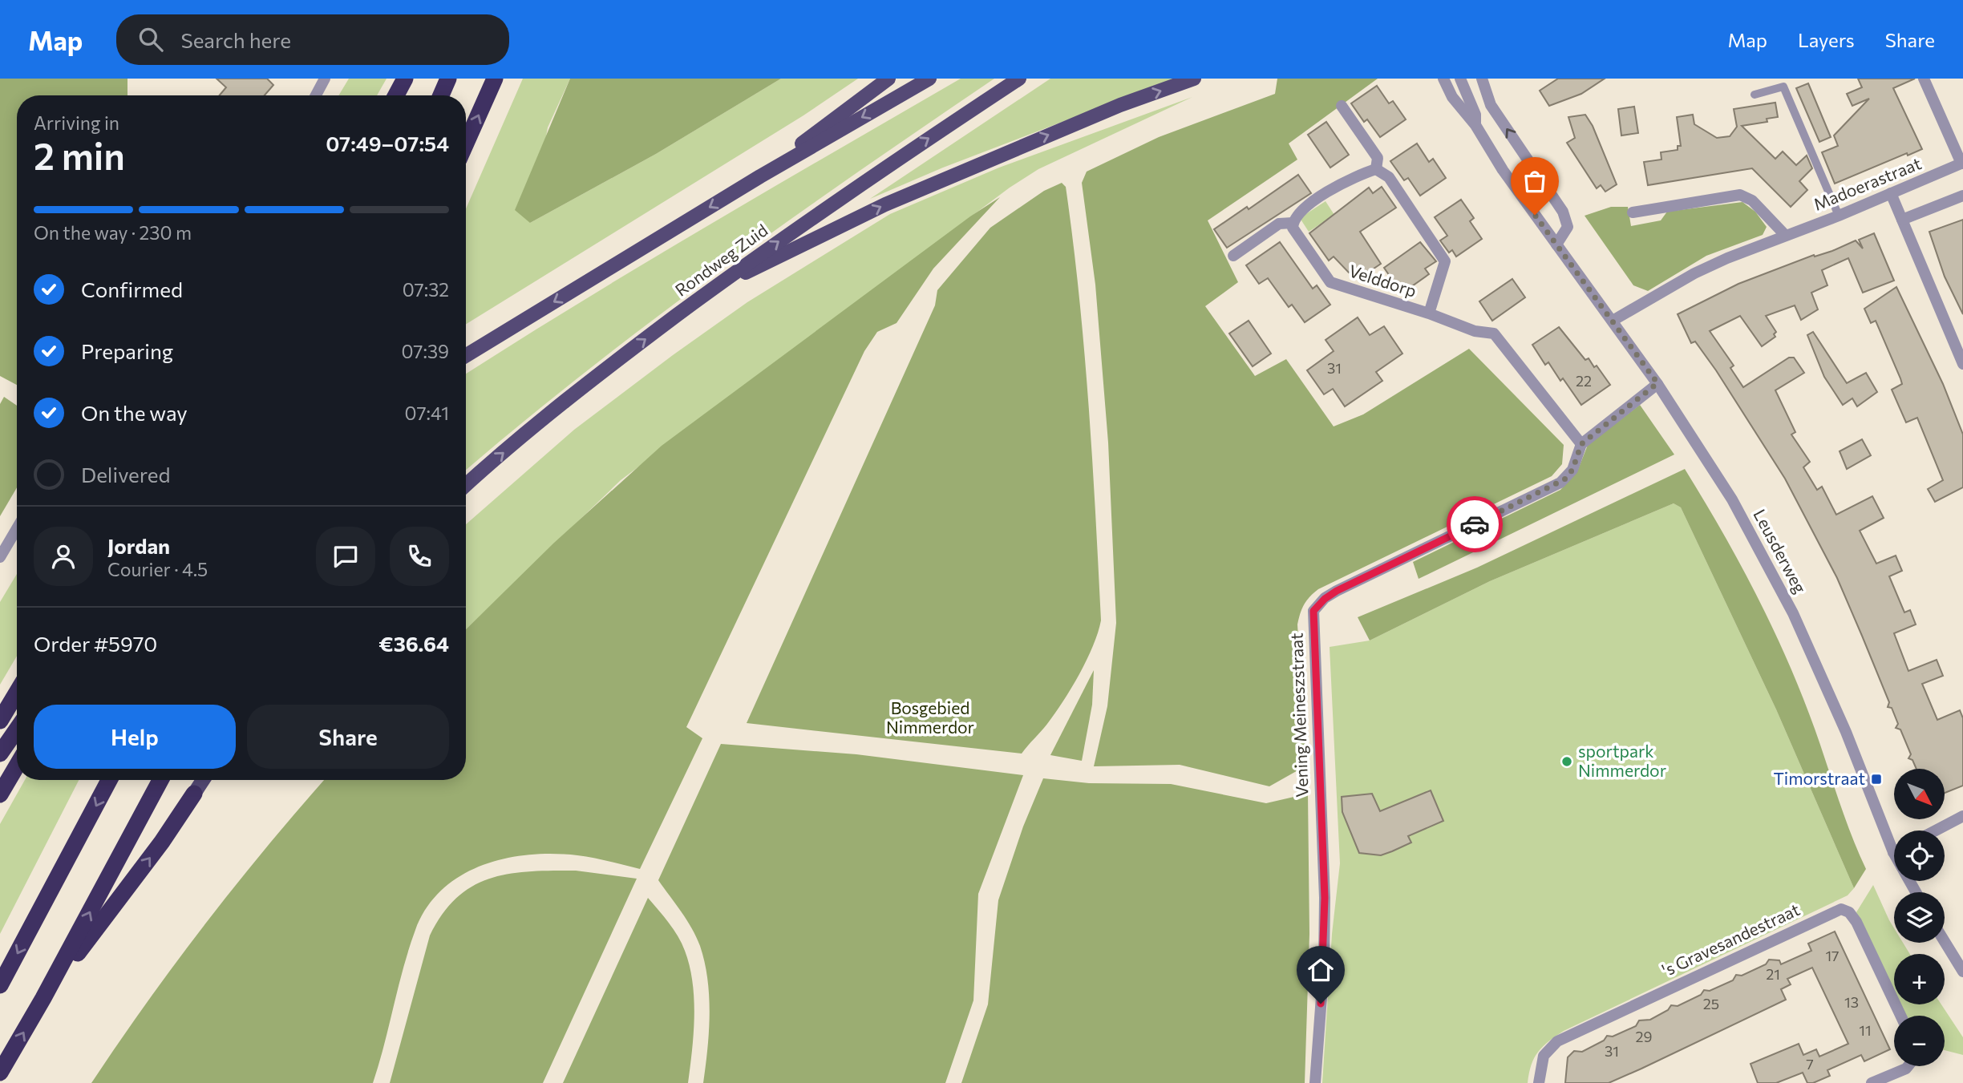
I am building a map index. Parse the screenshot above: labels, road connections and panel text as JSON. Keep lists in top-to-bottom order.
{
  "streets": {
    "main road": ["Rondweg Zuid"],
    "street": [
      "Madoerastraat",
      "Velddorp",
      "Leusderweg",
      "Vening Meineszstraat",
      "'s Gravesandestraat"
    ]
  },
  "crossings": [
    ["Madoerastraat", "Leusderweg"],
    ["Velddorp", "Vening Meineszstraat"]
  ],
  "parks": ["Bosgebied Nimmerdor"],
  "places": {
    "other": ["sportpark Nimmerdor"],
    "transit": ["Timorstraat"]
  },
  "house_numbers": [
    "31",
    "22",
    "17",
    "21",
    "13",
    "25",
    "11",
    "29",
    "31",
    "7"
  ],
  "north": "bottom right",
  "page": {
    "header": "Map",
    "search": "Search here",
    "nav": ["Map", "Layers", "Share"],
    "heading": ["2 min", "Arriving in", "07:49–07:54"],
    "panel": [
      "Jordan",
      "Courier · 4.5",
      "Order #5970",
      "€36.64"
    ],
    "bar": "On the way · 230 m",
    "list": [
      ["Confirmed", "07:32"],
      ["Preparing", "07:39"],
      ["On the way", "07:41"],
      "Delivered"
    ],
    "buttons": ["Help", "Share"],
    "map_buttons": ["+", "−"]
  }
}
